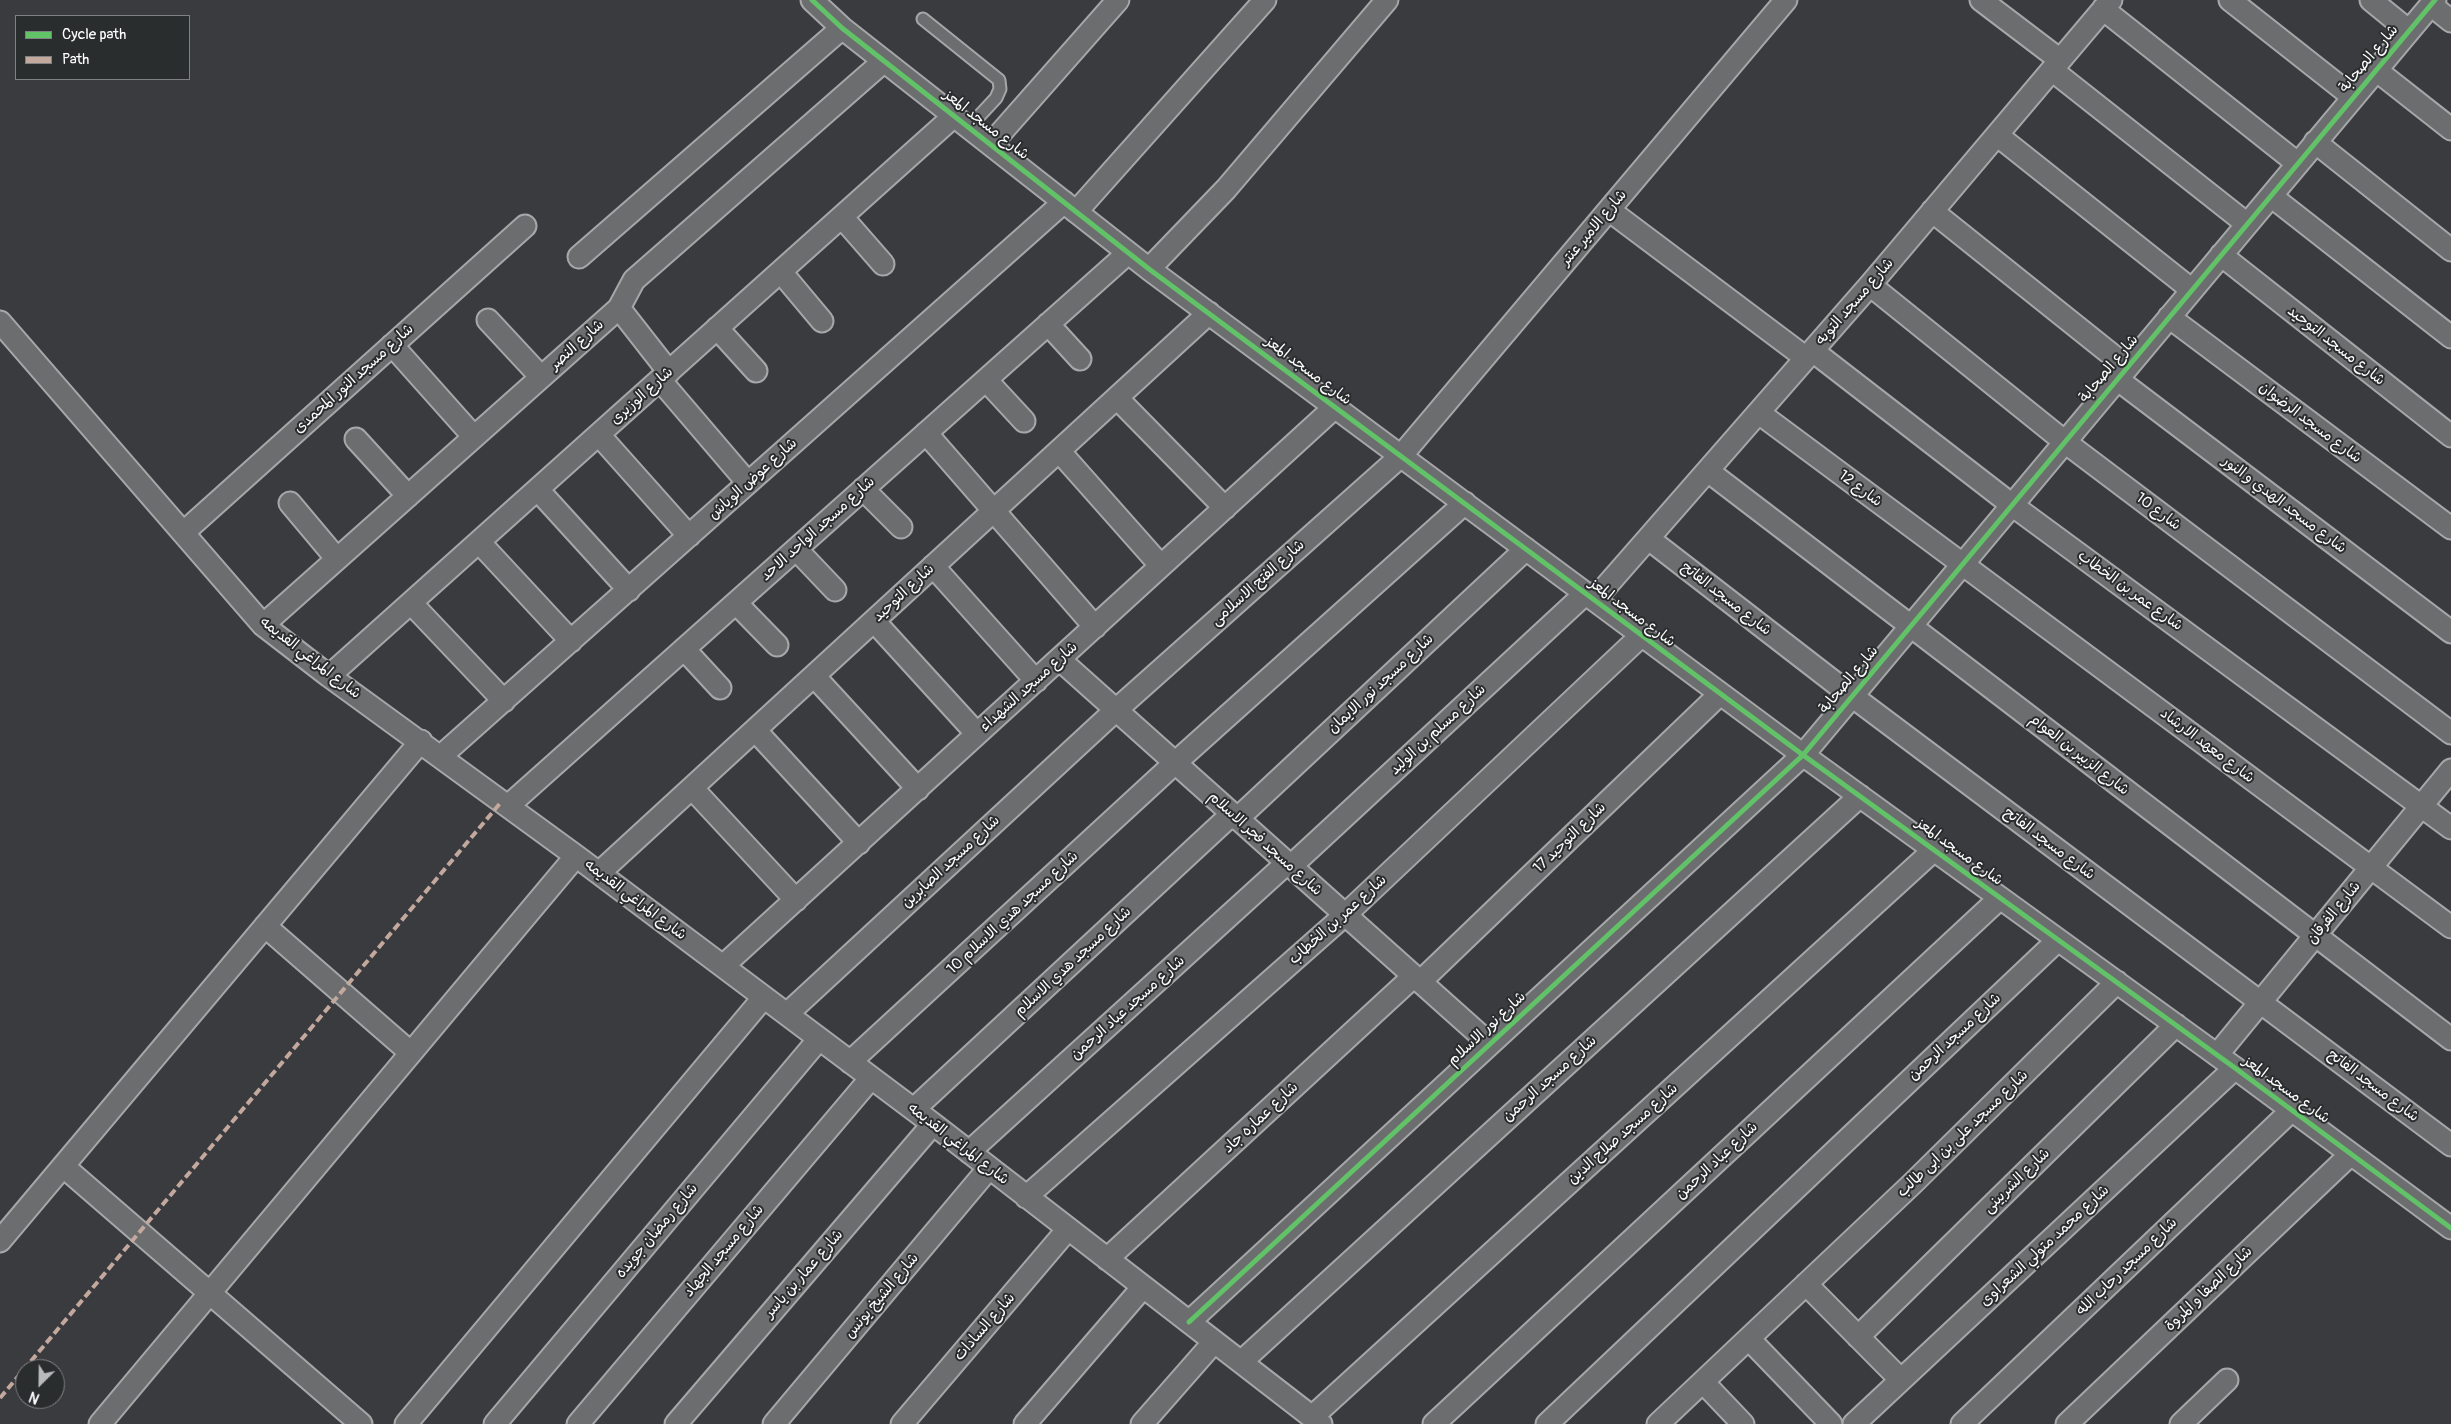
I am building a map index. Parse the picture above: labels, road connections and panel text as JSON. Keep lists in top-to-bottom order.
{
  "streets": {
    "street": [
      "شارع الصحابة",
      "شارع مسجد المعز",
      "شارع الامير عنتر",
      "شارع مسجد التوبه",
      "شارع النصر",
      "شارع مسجد التوحيد",
      "شارع مسجد النور المحمدى",
      "شارع الوزيرى",
      "شارع مسجد الرضوان",
      "شارع عوض الوياش",
      "شارع 12",
      "شارع مسجد الهدي و النور",
      "شارع 10",
      "شارع مسجد الواحد الاحد",
      "شارع الفتح الاسلامى",
      "شارع عمر بن الخطاب",
      "شارع التوحيد",
      "شارع مسجد الفاتح",
      "شارع المراغي القديمه",
      "شارع مسجد نور الايمان",
      "شارع مسجد الشهداء",
      "شارع مسلم بن الوليد",
      "شارع معهد الارشاد",
      "شارع الزبير بن العوام",
      "شارع التوحيد 17",
      "شارع مسجد فجر الاسلام",
      "شارع مسجد الصابرين",
      "شارع مسجد هدي الاسلام 10",
      "شارع الفرقان",
      "شارع مسجد هدي الاسلام",
      "شارع مسجد عباد الرحمن",
      "شارع نور الاسلام",
      "شارع مسجد الرحمن",
      "شارع عماره جاد",
      "شارع مسجد صلاح الدين",
      "شارع مسجد على بن ابى طالب",
      "شارع عباد الرحمن",
      "شارع الشربينى",
      "شارع رمضان جويده",
      "شارع محمد متولي الشعراوى",
      "شارع مسجد الجهاد",
      "شارع مسجد رحاب الله",
      "شارع عمار بن ياسر",
      "شارع الصفا و المروة",
      "شارع الشيخ يونس",
      "شارع السادات"
    ]
  },
  "crossings": [
    ["شارع الصحابة", "شارع مسجد المعز"],
    ["شارع الصحابة", "شارع مسجد التوحيد"],
    ["شارع الصحابة", "شارع مسجد الرضوان"],
    ["شارع الصحابة", "شارع 12"],
    ["شارع الصحابة", "شارع مسجد الهدي و النور"],
    ["شارع الصحابة", "شارع 10"],
    ["شارع الصحابة", "شارع عمر بن الخطاب"],
    ["شارع الصحابة", "شارع مسجد الفاتح"],
    ["شارع الصحابة", "شارع معهد الارشاد"],
    ["شارع الصحابة", "شارع الزبير بن العوام"],
    ["شارع الصحابة", "شارع نور الاسلام"],
    ["شارع مسجد المعز", "شارع الامير عنتر"],
    ["شارع مسجد المعز", "شارع مسجد التوبه"],
    ["شارع مسجد المعز", "شارع النصر"],
    ["شارع مسجد المعز", "شارع الوزيرى"],
    ["شارع مسجد المعز", "شارع عوض الوياش"],
    ["شارع مسجد المعز", "شارع مسجد الواحد الاحد"],
    ["شارع مسجد المعز", "شارع الفتح الاسلامى"],
    ["شارع مسجد المعز", "شارع عمر بن الخطاب"],
    ["شارع مسجد المعز", "شارع التوحيد"],
    ["شارع مسجد المعز", "شارع مسجد نور الايمان"],
    ["شارع مسجد المعز", "شارع مسجد الشهداء"],
    ["شارع مسجد المعز", "شارع مسلم بن الوليد"],
    ["شارع مسجد المعز", "شارع التوحيد 17"],
    ["شارع مسجد المعز", "شارع الفرقان"],
    ["شارع مسجد المعز", "شارع نور الاسلام"],
    ["شارع مسجد المعز", "شارع مسجد الرحمن"],
    ["شارع مسجد المعز", "شارع مسجد صلاح الدين"],
    ["شارع مسجد المعز", "شارع مسجد على بن ابى طالب"],
    ["شارع مسجد المعز", "شارع عباد الرحمن"],
    ["شارع مسجد المعز", "شارع الشربينى"],
    ["شارع مسجد المعز", "شارع محمد متولي الشعراوى"],
    ["شارع مسجد المعز", "شارع مسجد رحاب الله"],
    ["شارع مسجد المعز", "شارع الصفا و المروة"],
    ["شارع الامير عنتر", "شارع الفتح الاسلامى"],
    ["شارع الامير عنتر", "شارع عمر بن الخطاب"],
    ["شارع مسجد التوبه", "شارع 12"],
    ["شارع مسجد التوبه", "شارع مسجد الهدي و النور"],
    ["شارع مسجد التوبه", "شارع 10"],
    ["شارع مسجد التوبه", "شارع عمر بن الخطاب"],
    ["شارع مسجد التوبه", "شارع مسجد الفاتح"],
    ["شارع مسجد التوبه", "شارع مسلم بن الوليد"],
    ["شارع مسجد التوبه", "شارع الزبير بن العوام"],
    ["شارع النصر", "شارع المراغي القديمه"],
    ["شارع مسجد النور المحمدى", "شارع المراغي القديمه"],
    ["شارع الوزيرى", "شارع المراغي القديمه"],
    ["شارع عوض الوياش", "شارع المراغي القديمه"],
    ["شارع 12", "شارع معهد الارشاد"],
    ["شارع مسجد الواحد الاحد", "شارع المراغي القديمه"],
    ["شارع الفتح الاسلامى", "شارع مسجد فجر الاسلام"],
    ["شارع الفتح الاسلامى", "شارع مسجد الصابرين"],
    ["شارع عمر بن الخطاب", "شارع المراغي القديمه"],
    ["شارع عمر بن الخطاب", "شارع مسجد فجر الاسلام"],
    ["شارع عمر بن الخطاب", "شارع الفرقان"],
    ["شارع التوحيد", "شارع المراغي القديمه"],
    ["شارع مسجد الفاتح", "شارع الفرقان"],
    ["شارع المراغي القديمه", "شارع مسجد الشهداء"],
    ["شارع المراغي القديمه", "شارع مسجد الصابرين"],
    ["شارع المراغي القديمه", "شارع مسجد هدي الاسلام 10"],
    ["شارع المراغي القديمه", "شارع مسجد هدي الاسلام"],
    ["شارع المراغي القديمه", "شارع مسجد عباد الرحمن"],
    ["شارع المراغي القديمه", "شارع نور الاسلام"],
    ["شارع المراغي القديمه", "شارع مسجد الرحمن"],
    ["شارع المراغي القديمه", "شارع عماره جاد"],
    ["شارع المراغي القديمه", "شارع مسجد صلاح الدين"],
    ["شارع المراغي القديمه", "شارع رمضان جويده"],
    ["شارع المراغي القديمه", "شارع مسجد الجهاد"],
    ["شارع المراغي القديمه", "شارع عمار بن ياسر"],
    ["شارع المراغي القديمه", "شارع الشيخ يونس"],
    ["شارع المراغي القديمه", "شارع السادات"],
    ["شارع مسجد نور الايمان", "شارع مسجد فجر الاسلام"],
    ["شارع مسجد نور الايمان", "شارع مسجد هدي الاسلام"],
    ["شارع مسجد الشهداء", "شارع مسجد فجر الاسلام"],
    ["شارع مسلم بن الوليد", "شارع مسجد فجر الاسلام"],
    ["شارع مسلم بن الوليد", "شارع مسجد عباد الرحمن"],
    ["شارع معهد الارشاد", "شارع الفرقان"],
    ["شارع الزبير بن العوام", "شارع الفرقان"],
    ["شارع التوحيد 17", "شارع مسجد فجر الاسلام"],
    ["شارع التوحيد 17", "شارع عماره جاد"],
    ["شارع مسجد فجر الاسلام", "شارع مسجد الصابرين"],
    ["شارع مسجد فجر الاسلام", "شارع مسجد هدي الاسلام 10"],
    ["شارع مسجد فجر الاسلام", "شارع مسجد هدي الاسلام"],
    ["شارع مسجد فجر الاسلام", "شارع مسجد عباد الرحمن"],
    ["شارع مسجد فجر الاسلام", "شارع نور الاسلام"],
    ["شارع مسجد فجر الاسلام", "شارع عماره جاد"]
  ],
  "legend": ["Cycle path", "Path"],
  "north": "bottom left"
}
